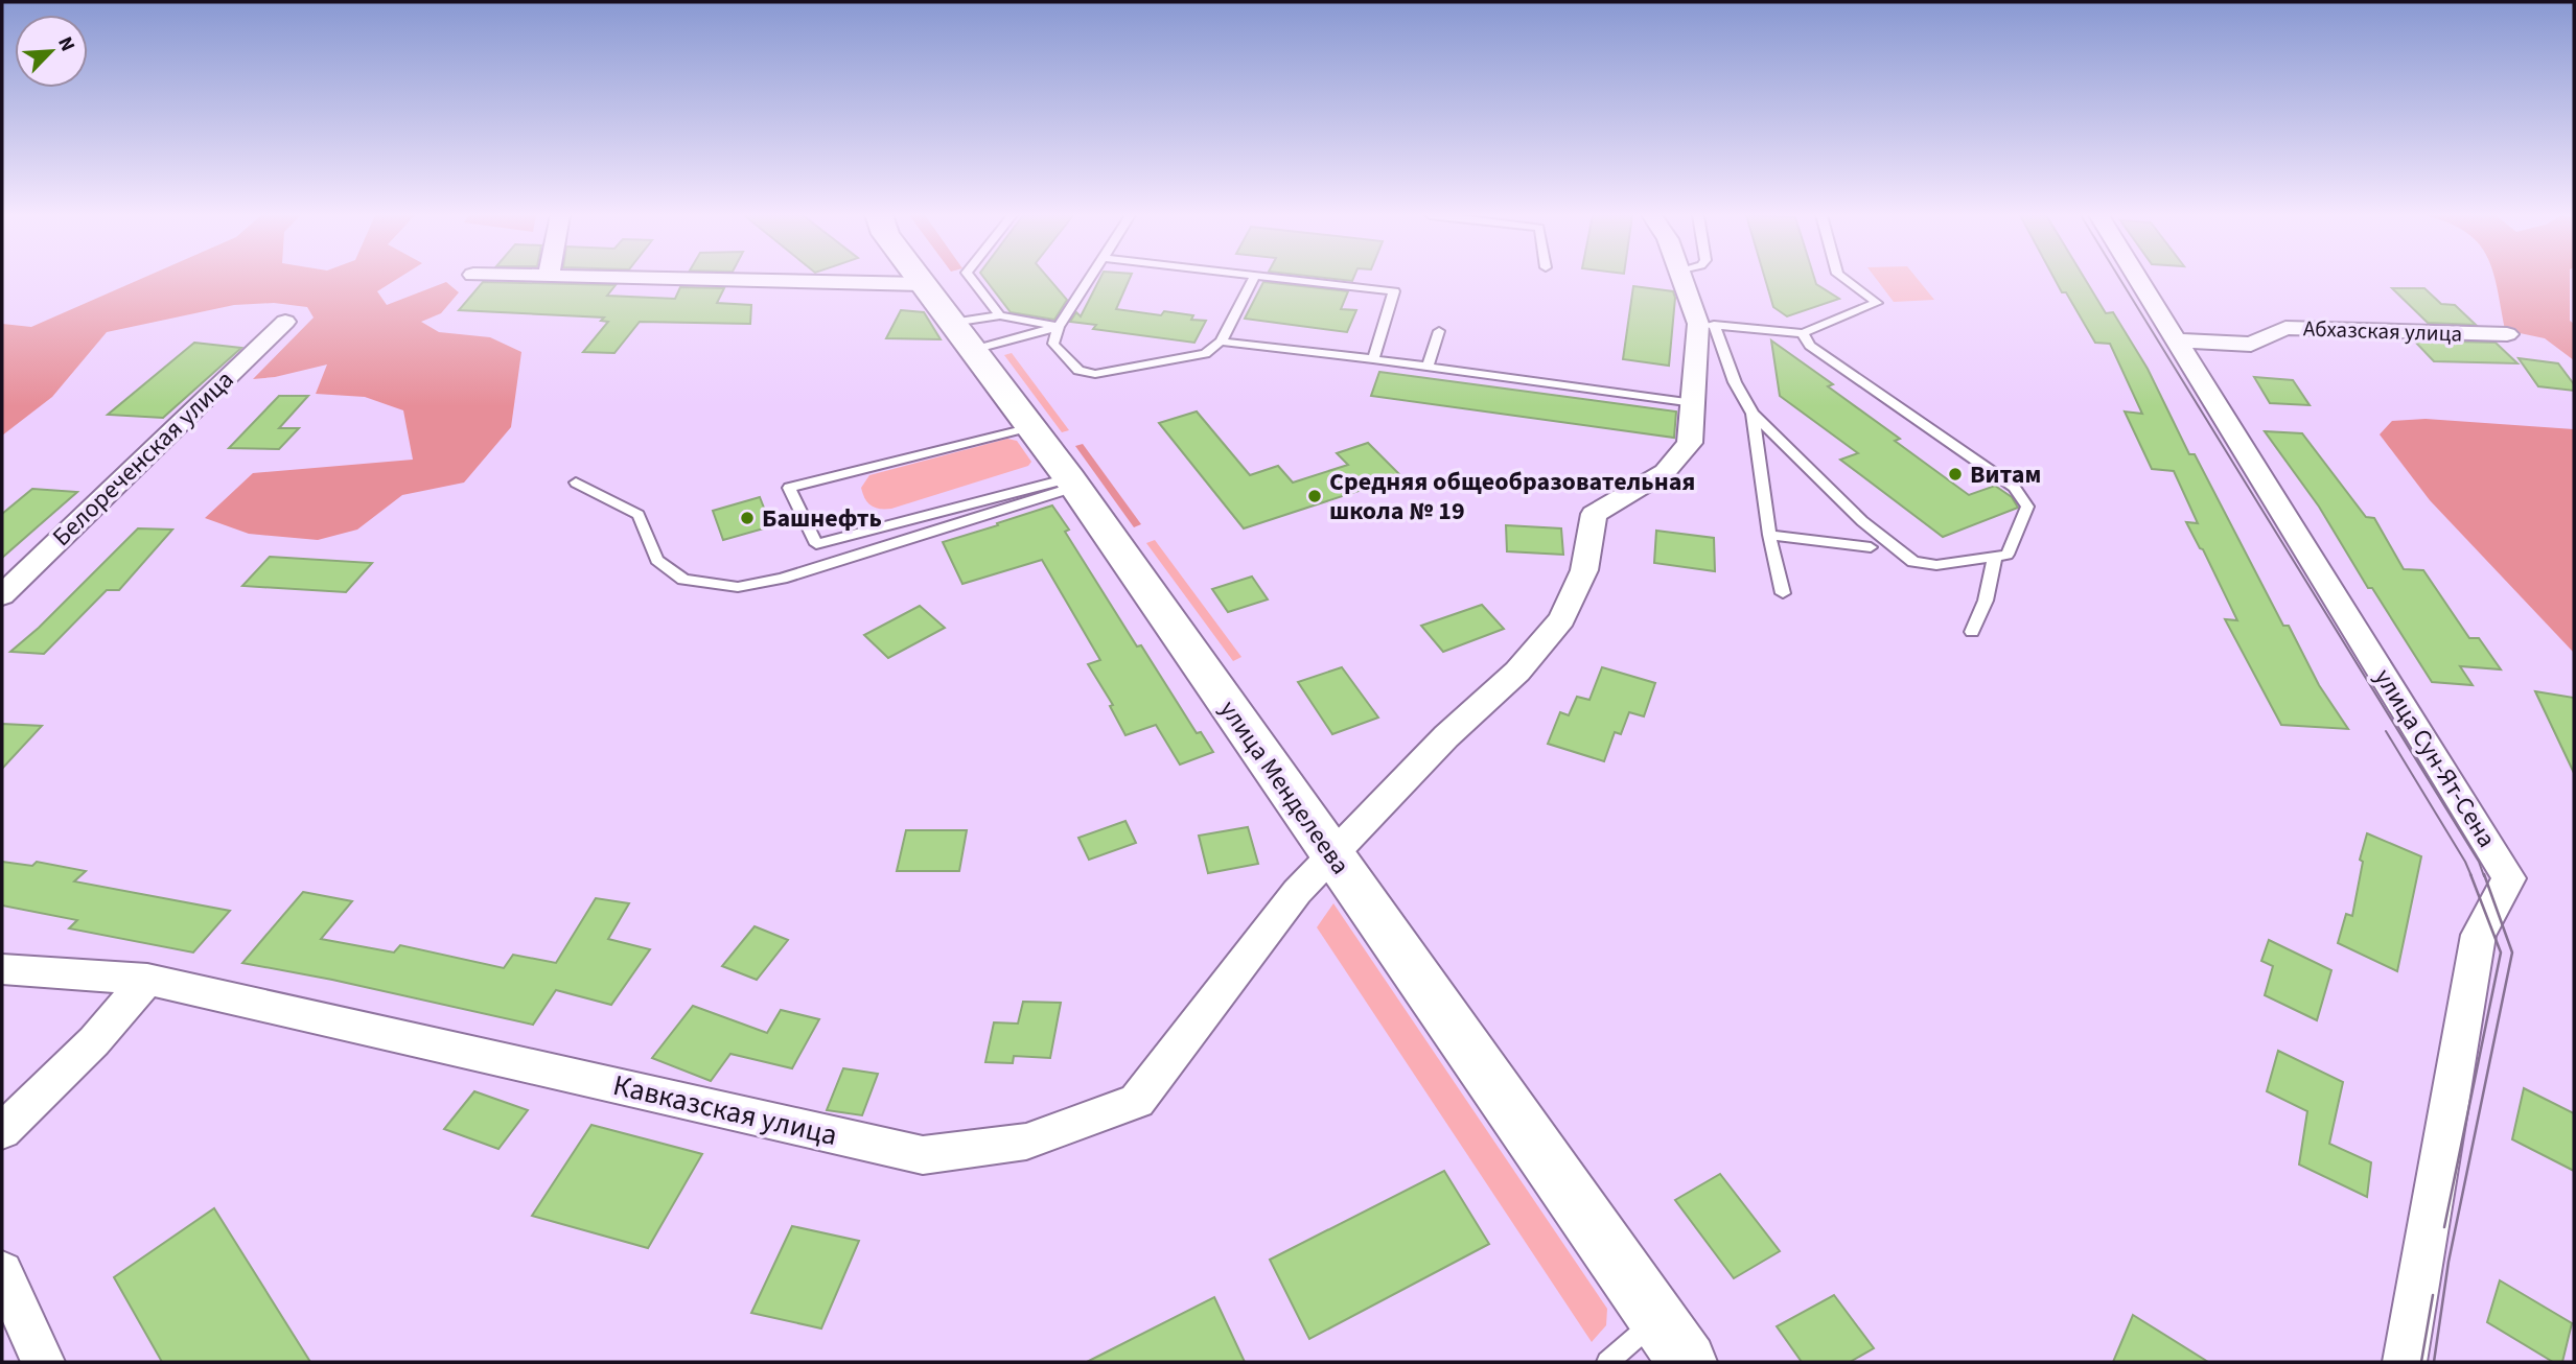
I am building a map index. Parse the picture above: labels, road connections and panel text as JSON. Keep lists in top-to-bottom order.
{
  "streets": {
    "main road": ["улица Менделеева"],
    "street": [
      "Абхазская улица",
      "Белореченская улица",
      "улица Сун-Ят-Сена",
      "Кавказская улица"
    ]
  },
  "crossings": [
    ["Абхазская улица", "улица Сун-Ят-Сена"],
    ["улица Менделеева", "Кавказская улица"]
  ],
  "places": ["Витам", "Средняя общеобразовательная школа № 19", "Башнефть"],
  "north": "top right"
}
